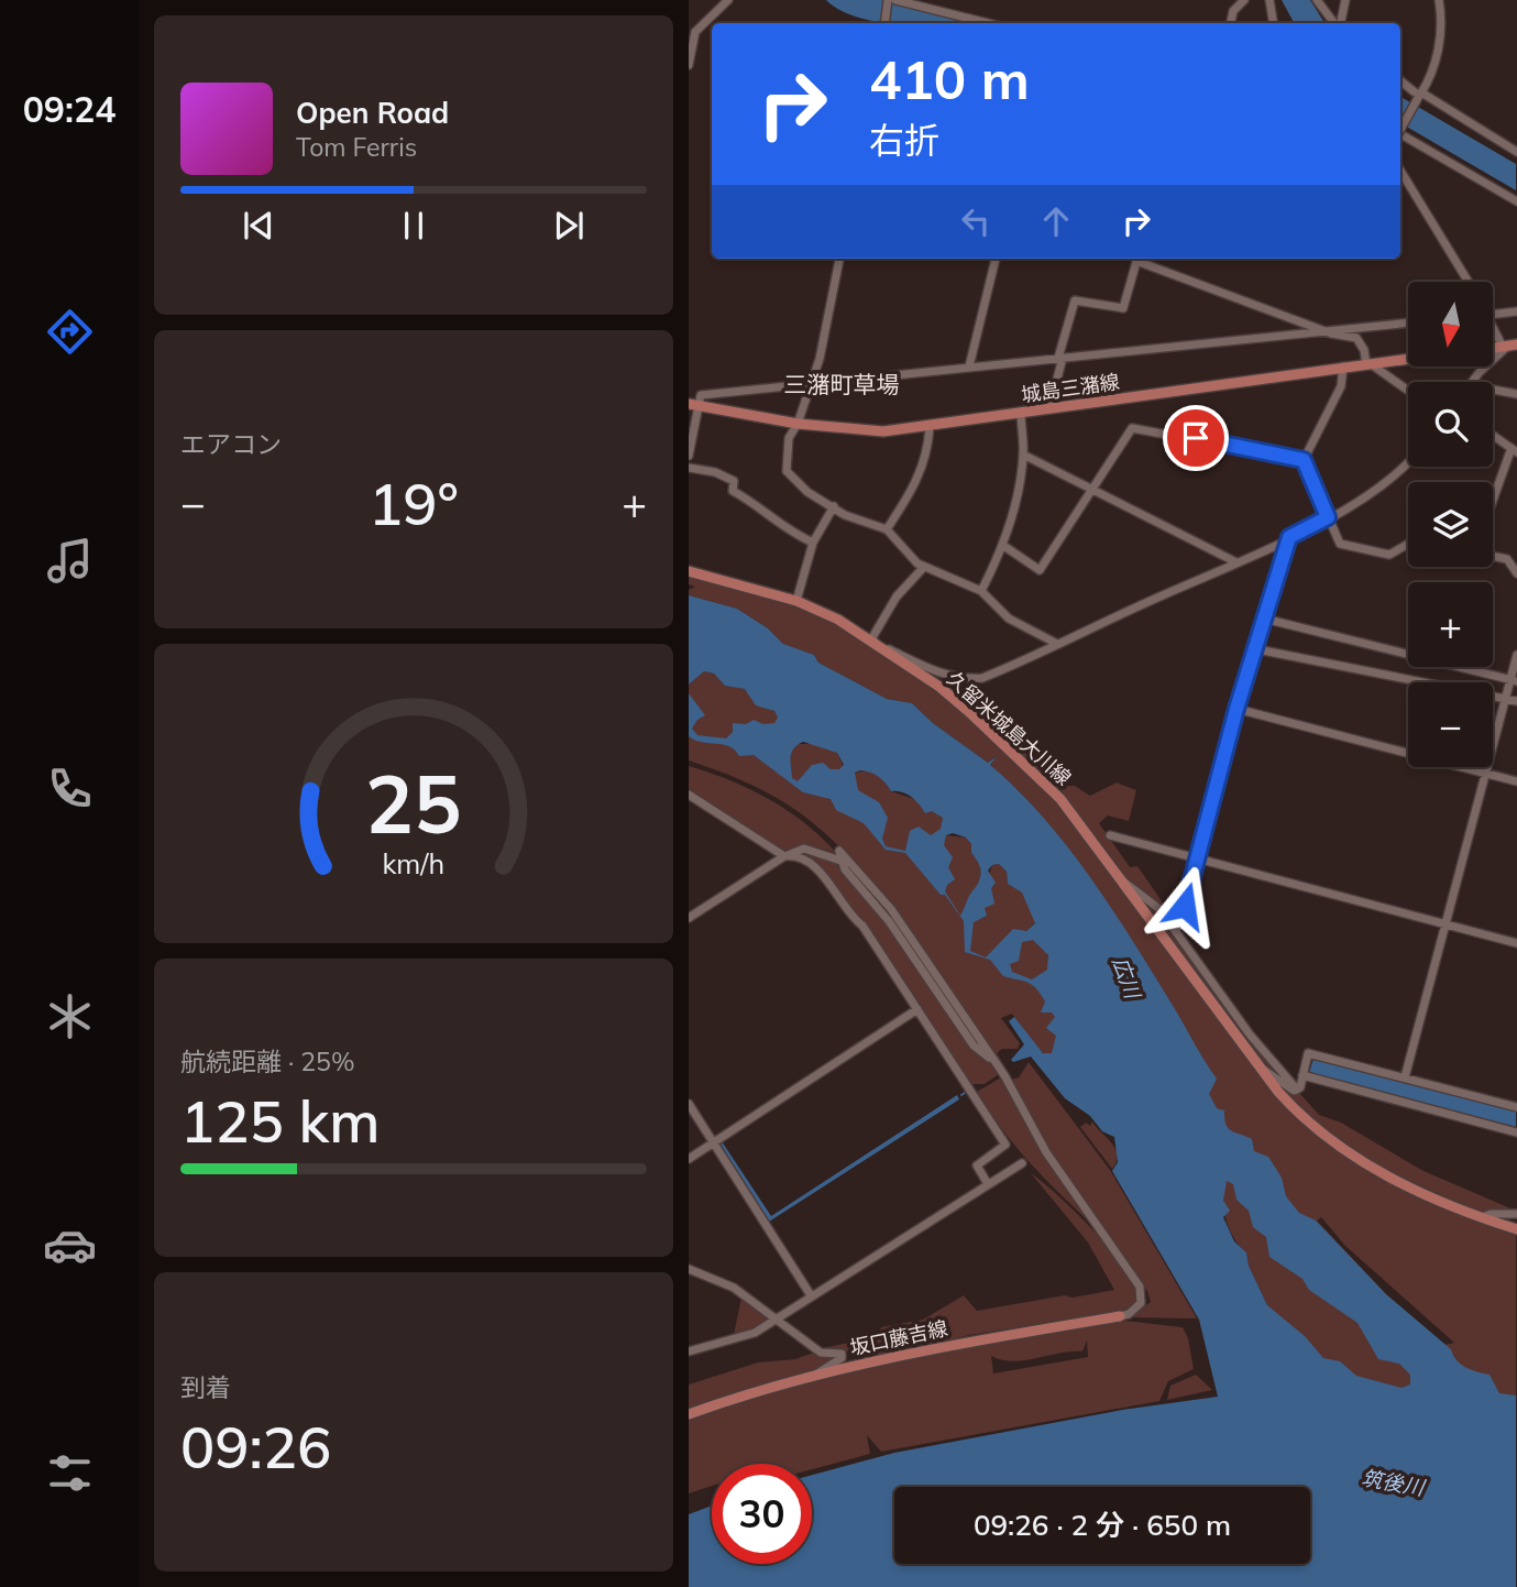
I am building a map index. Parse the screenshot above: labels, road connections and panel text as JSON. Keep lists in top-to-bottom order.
{
  "streets": {
    "main road": ["城島三潴線", "久留米城島大川線", "坂口藤吉線"]
  },
  "districts": ["三潴町草場"],
  "water": ["広川", "筑後川"],
  "north": "bottom",
  "page": {
    "tabs": "09:24",
    "turn": ["410 m", "右折"],
    "song": ["Open Road", "Tom Ferris"],
    "map_buttons": ["+", "−"],
    "tile": [
      "エアコン",
      ["航続距離 · 25%", "125 km"],
      ["到着", "09:26"]
    ],
    "heat": ["−", "19°", "+"],
    "limit": "30",
    "trip": "09:26 · 2 分 · 650 m",
    "gauge": ["25", "km/h"]
  }
}
